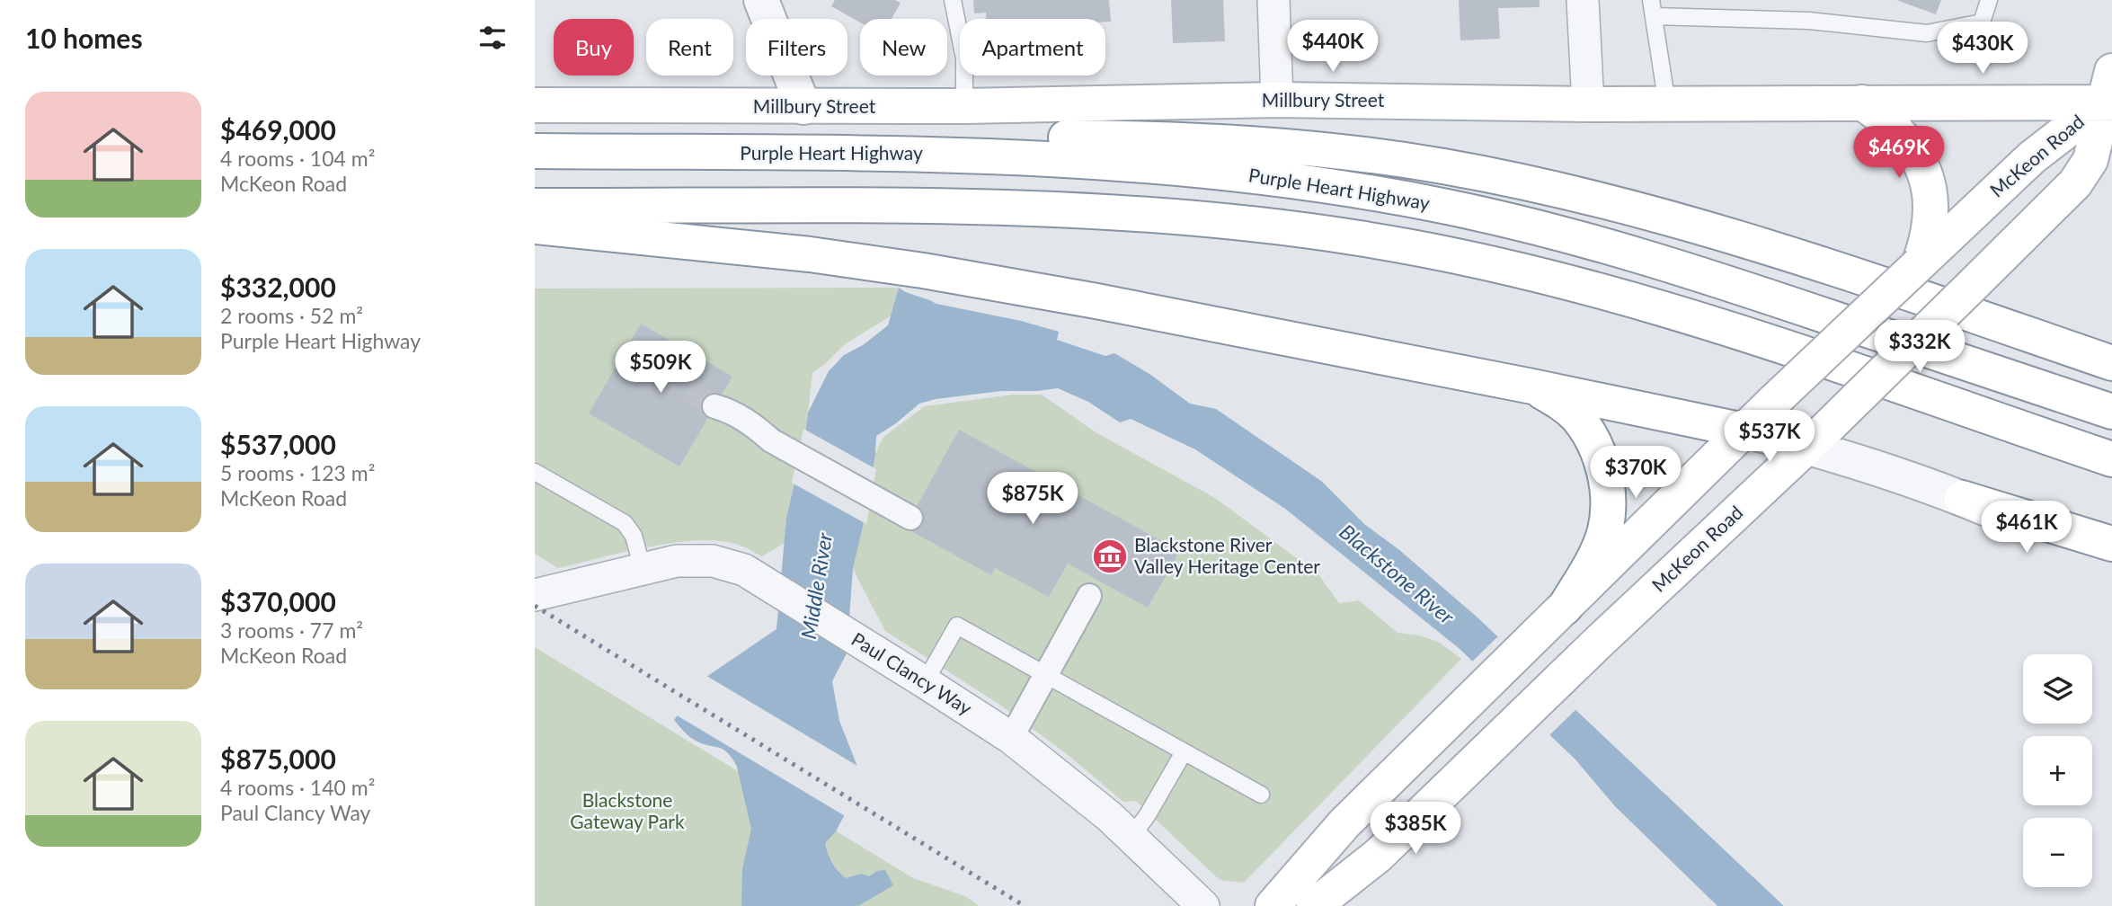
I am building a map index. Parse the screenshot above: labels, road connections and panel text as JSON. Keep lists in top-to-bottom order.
{
  "streets": {
    "main road": ["Millbury Street", "Purple Heart Highway", "McKeon Road"],
    "street": ["Paul Clancy Way"]
  },
  "crossings": [
    ["Millbury Street", "McKeon Road"]
  ],
  "water": ["Blackstone River", "Middle River"],
  "parks": ["Blackstone Gateway Park"],
  "places": {
    "museum": ["Blackstone River Valley Heritage Center"]
  },
  "page": {
    "heading": "10 homes",
    "chip": [
      "Buy",
      "Rent",
      "Filters",
      "New",
      "Apartment"
    ],
    "price": [
      "$440K",
      "$430K",
      "$469K",
      "$332K",
      "$509K",
      "$537K",
      "$370K",
      "$875K",
      "$461K",
      "$385K"
    ],
    "list": [
      {
        "name": "$469,000",
        "note": "4 rooms · 104 m² · McKeon Road"
      },
      {
        "name": "$332,000",
        "note": "2 rooms · 52 m² · Purple Heart Highway"
      },
      {
        "name": "$537,000",
        "note": "5 rooms · 123 m² · McKeon Road"
      },
      {
        "name": "$370,000",
        "note": "3 rooms · 77 m² · McKeon Road"
      },
      {
        "name": "$875,000",
        "note": "4 rooms · 140 m² · Paul Clancy Way"
      }
    ],
    "map_buttons": ["+", "−"]
  }
}
